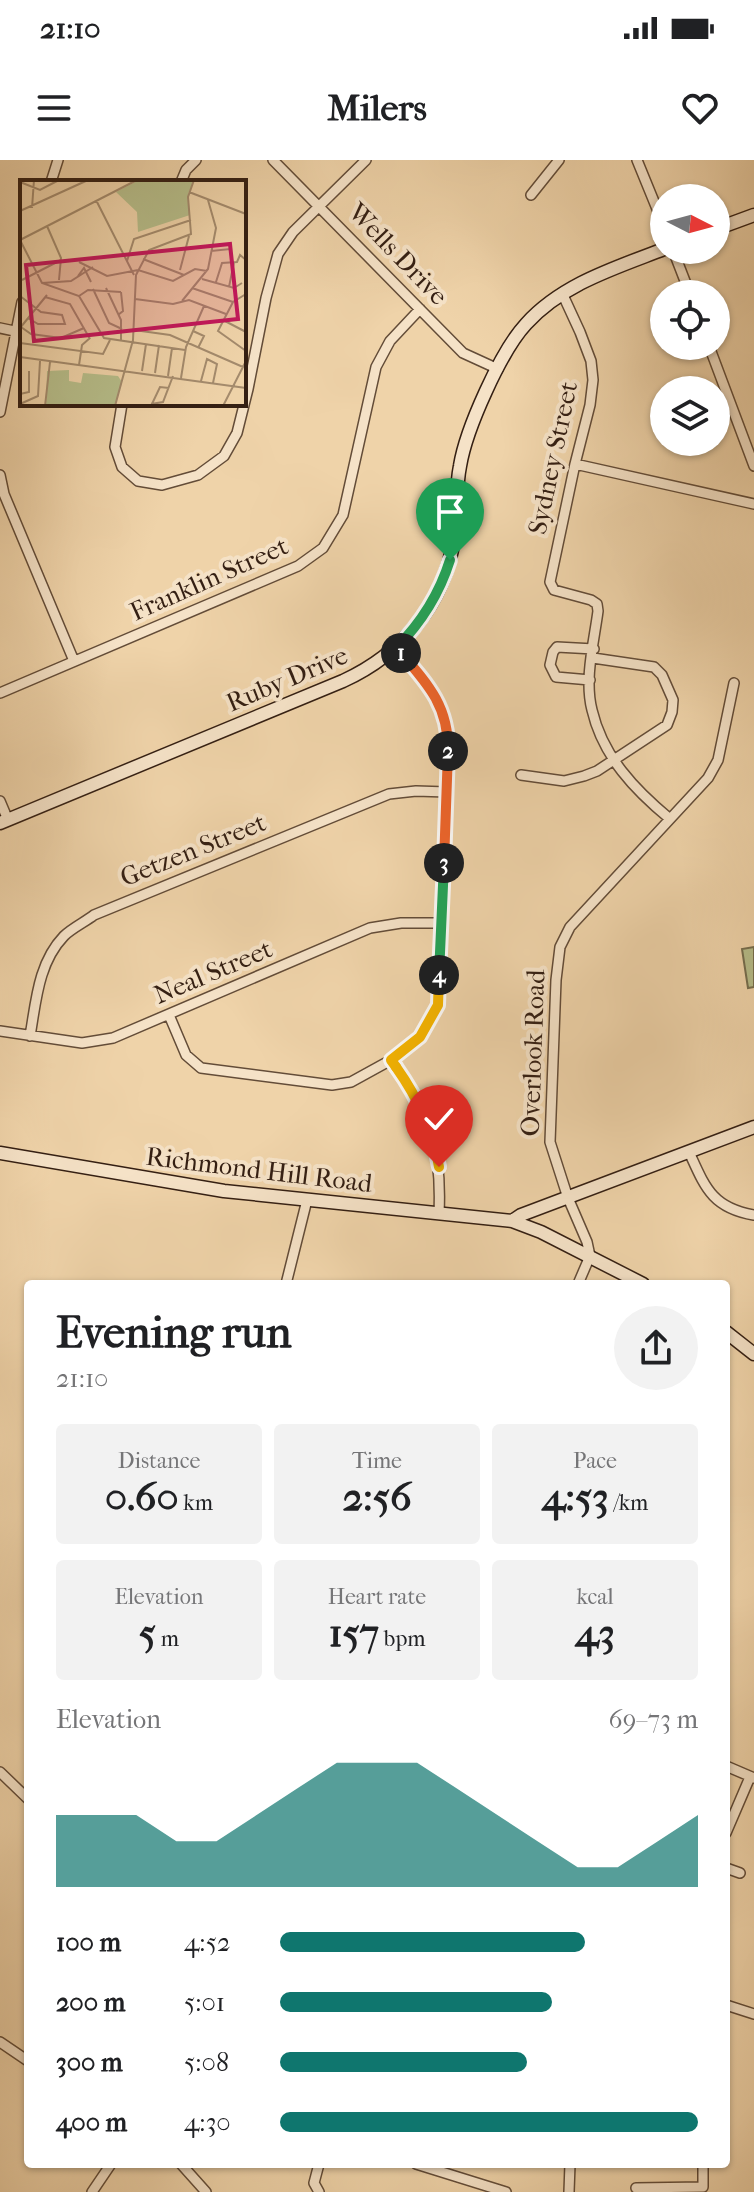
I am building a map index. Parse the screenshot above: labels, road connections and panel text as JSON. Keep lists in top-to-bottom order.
{
  "streets": {
    "street": [
      "Wells Drive",
      "Sydney Street",
      "Franklin Street",
      "Ruby Drive",
      "Getzen Street",
      "Neal Street",
      "Overlook Road",
      "Richmond Hill Road"
    ]
  },
  "crossings": [
    ["Wells Drive", "Franklin Street"],
    ["Wells Drive", "Ruby Drive"],
    ["Sydney Street", "Ruby Drive"],
    ["Getzen Street", "Neal Street"],
    ["Overlook Road", "Richmond Hill Road"]
  ],
  "north": "right",
  "page": {
    "status": "21:10",
    "header": "Milers",
    "pins": [
      "1",
      "2",
      "3",
      "4"
    ],
    "heading": ["Evening run", "21:10"],
    "stats": [
      ["Distance", "0.60 km"],
      ["Time", "2:56"],
      ["Pace", "4:53 /km"],
      ["Elevation", "5 m"],
      ["Heart rate", "157 bpm"],
      ["kcal", "43"]
    ],
    "chart": ["Elevation", "69–73 m"],
    "list": [
      {
        "name": "100 m",
        "note": "4:52"
      },
      {
        "name": "200 m",
        "note": "5:01"
      },
      {
        "name": "300 m",
        "note": "5:08"
      },
      {
        "name": "400 m",
        "note": "4:30"
      }
    ]
  }
}
